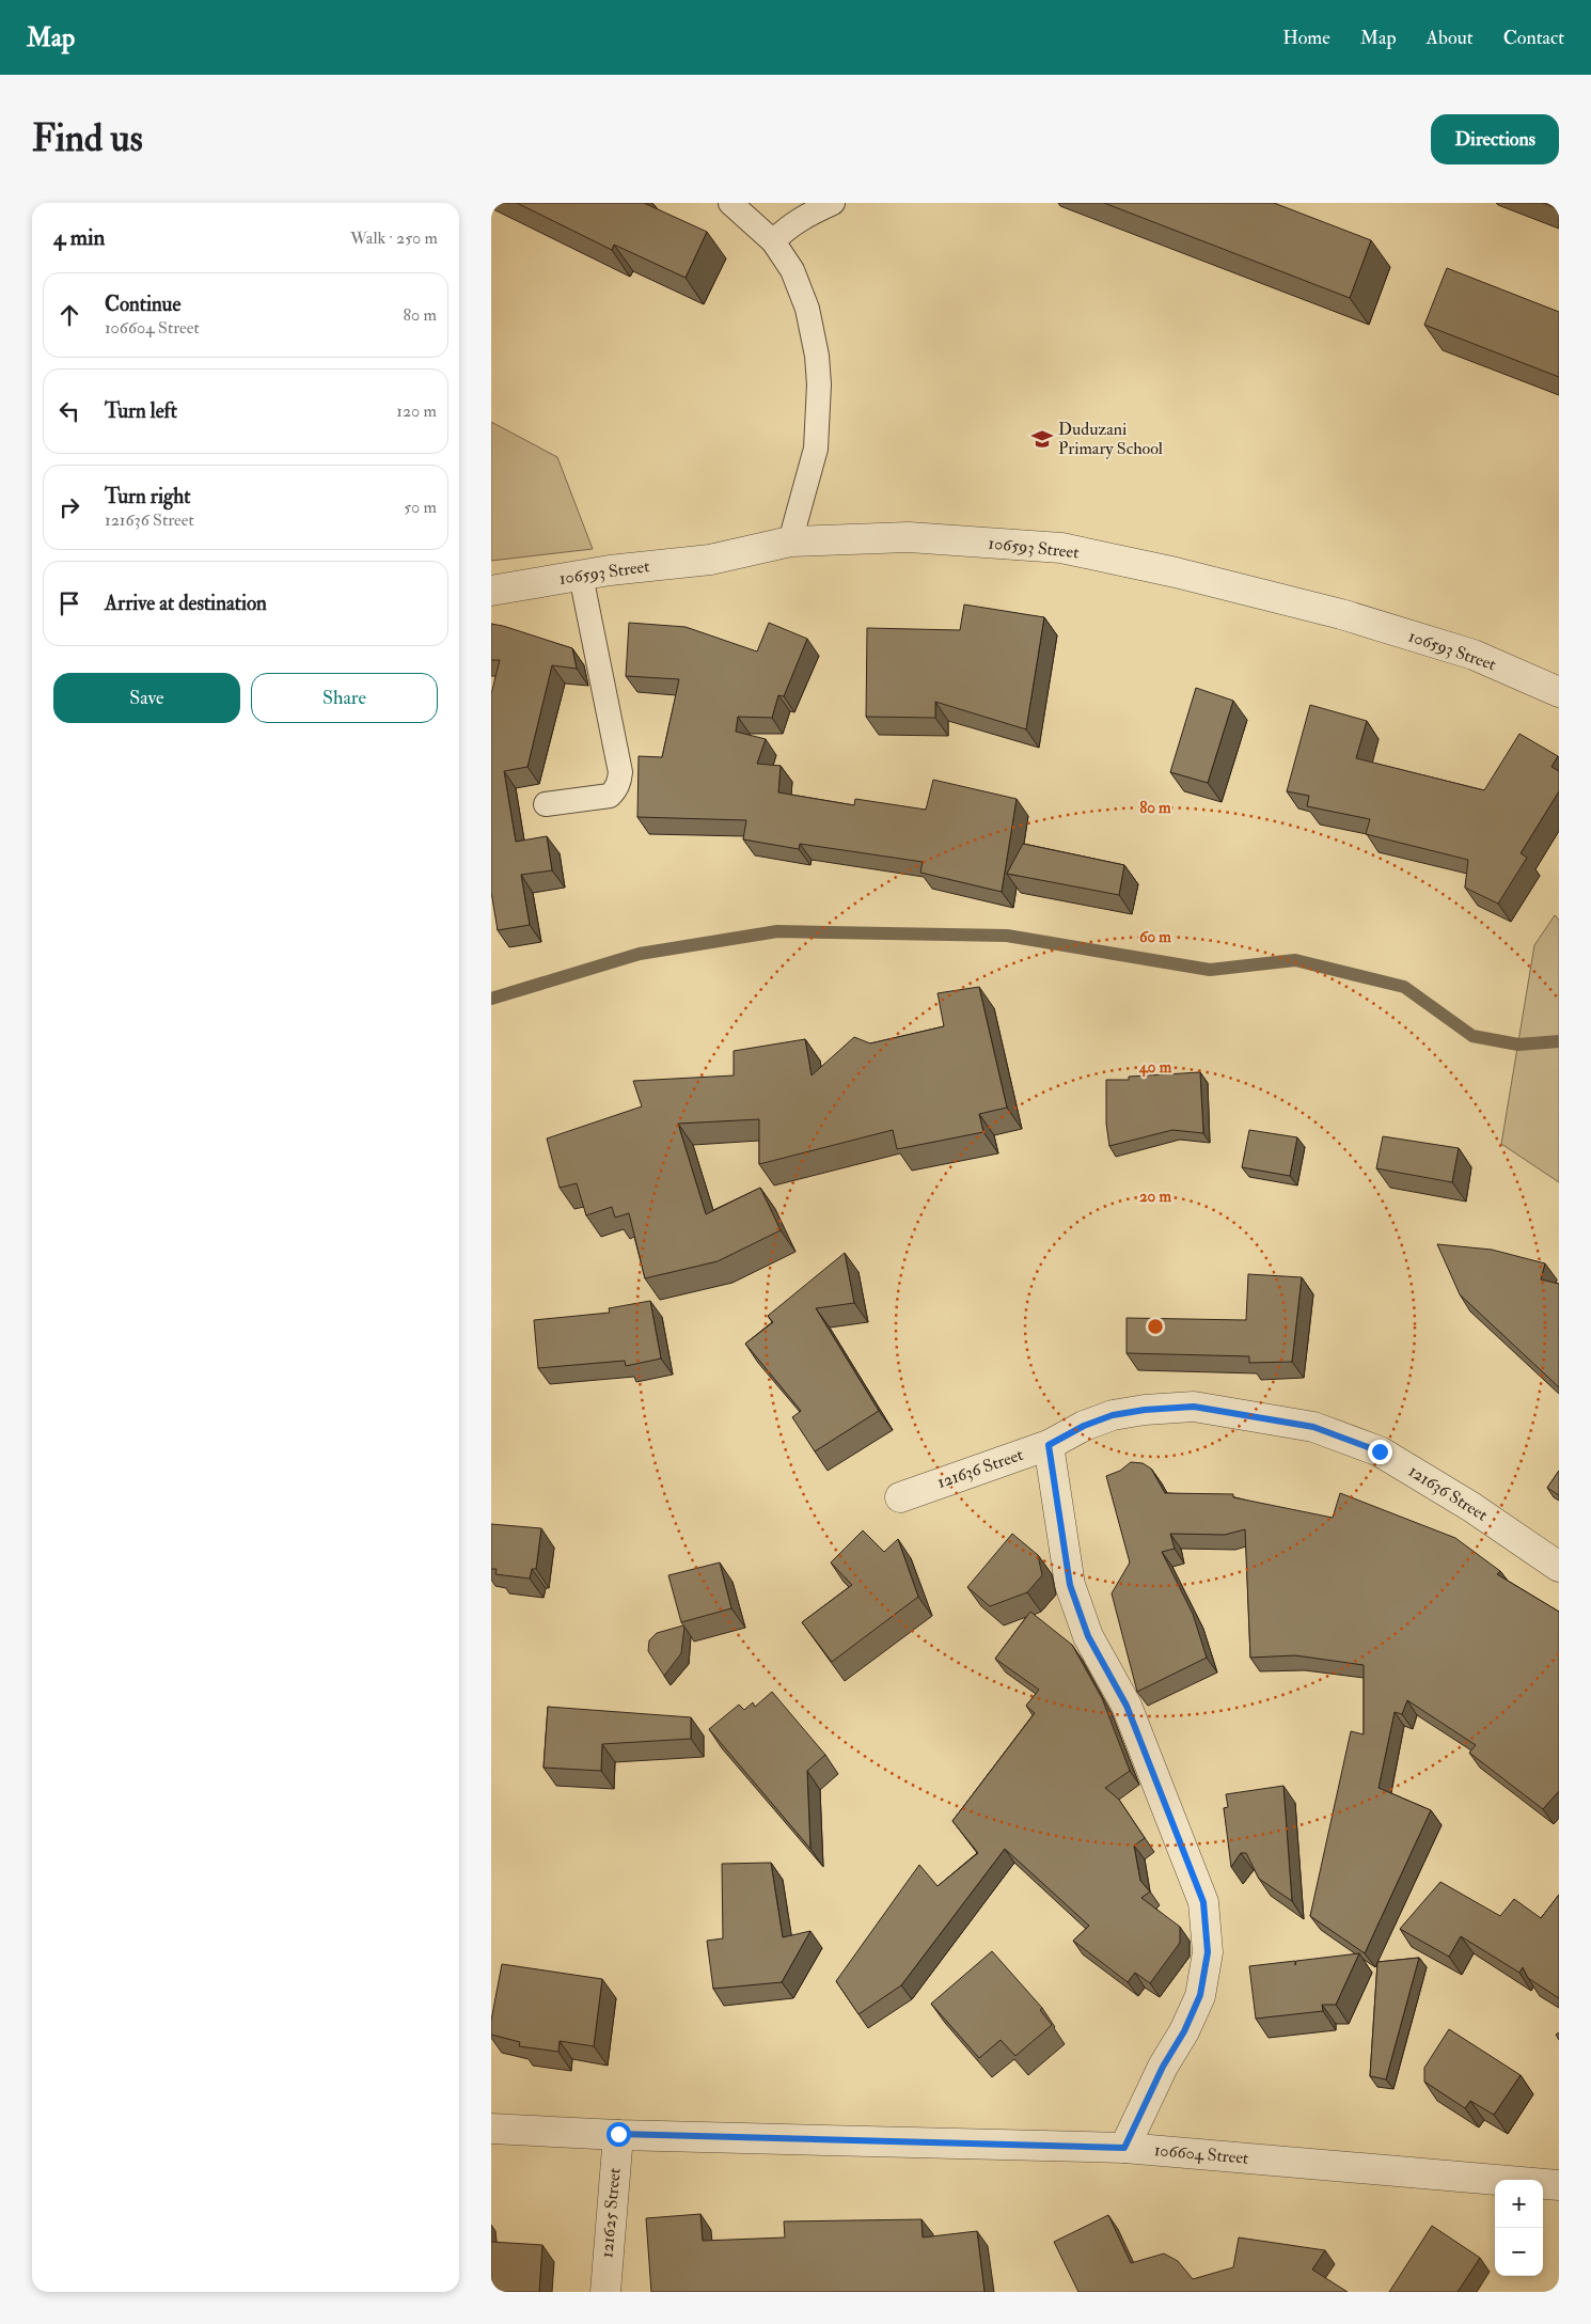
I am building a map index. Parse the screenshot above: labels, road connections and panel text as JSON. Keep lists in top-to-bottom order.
{
  "streets": {
    "street": [
      "106593 Street",
      "121636 Street",
      "106604 Street",
      "121625 Street"
    ]
  },
  "crossings": [
    ["106604 Street", "121625 Street"]
  ],
  "places": {
    "school or university": ["Duduzani Primary School"]
  },
  "page": {
    "header": "Map",
    "nav": [
      "Home",
      "Map",
      "About",
      "Contact"
    ],
    "buttons": [
      "Directions",
      ["Save", "Share"]
    ],
    "title": "Find us",
    "heading": ["4 min", "Walk · 250 m"],
    "list": [
      ["Continue", "106604 Street", "80 m"],
      ["Turn left", "120 m"],
      ["Turn right", "121636 Street", "50 m"],
      "Arrive at destination"
    ],
    "map_buttons": ["+", "−"]
  },
  "rings": [
    "80 m",
    "60 m",
    "40 m",
    "20 m"
  ]
}
